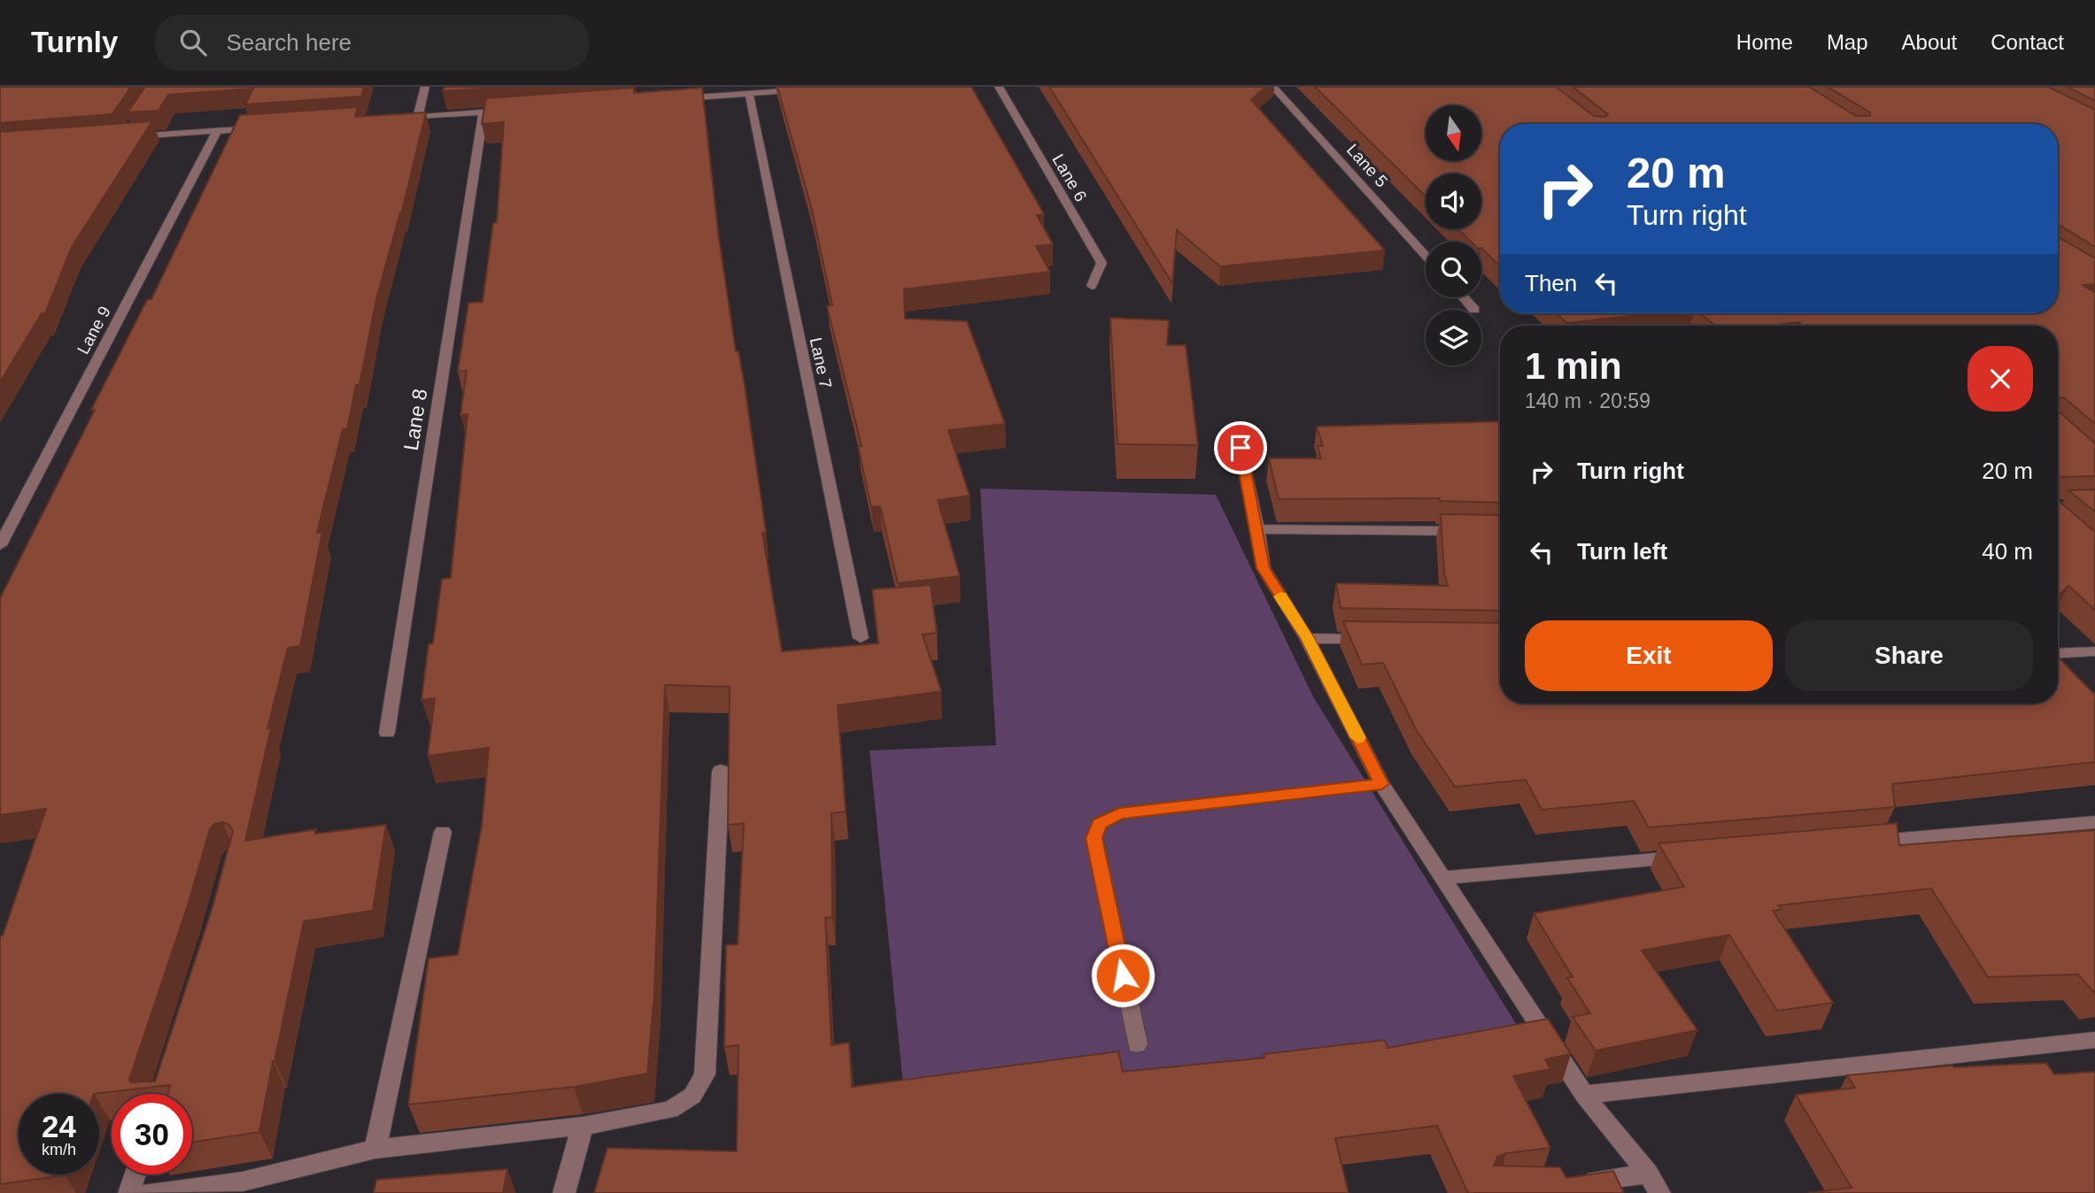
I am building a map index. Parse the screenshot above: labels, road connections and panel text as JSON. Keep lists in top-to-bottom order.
{
  "streets": {
    "street": [
      "Lane 5",
      "Lane 6",
      "Lane 9",
      "Lane 7",
      "Lane 8"
    ]
  },
  "north": "bottom",
  "page": {
    "header": "Turnly",
    "search": "Search here",
    "nav": [
      "Home",
      "Map",
      "About",
      "Contact"
    ],
    "turn": ["20 m", "Turn right"],
    "then": "Then",
    "heading": ["1 min", "140 m · 20:59"],
    "list": [
      {
        "name": "Turn right",
        "value": "20 m"
      },
      {
        "name": "Turn left",
        "value": "40 m"
      }
    ],
    "buttons": ["Exit", "Share"],
    "speed": "24 km/h",
    "limit": "30"
  }
}
